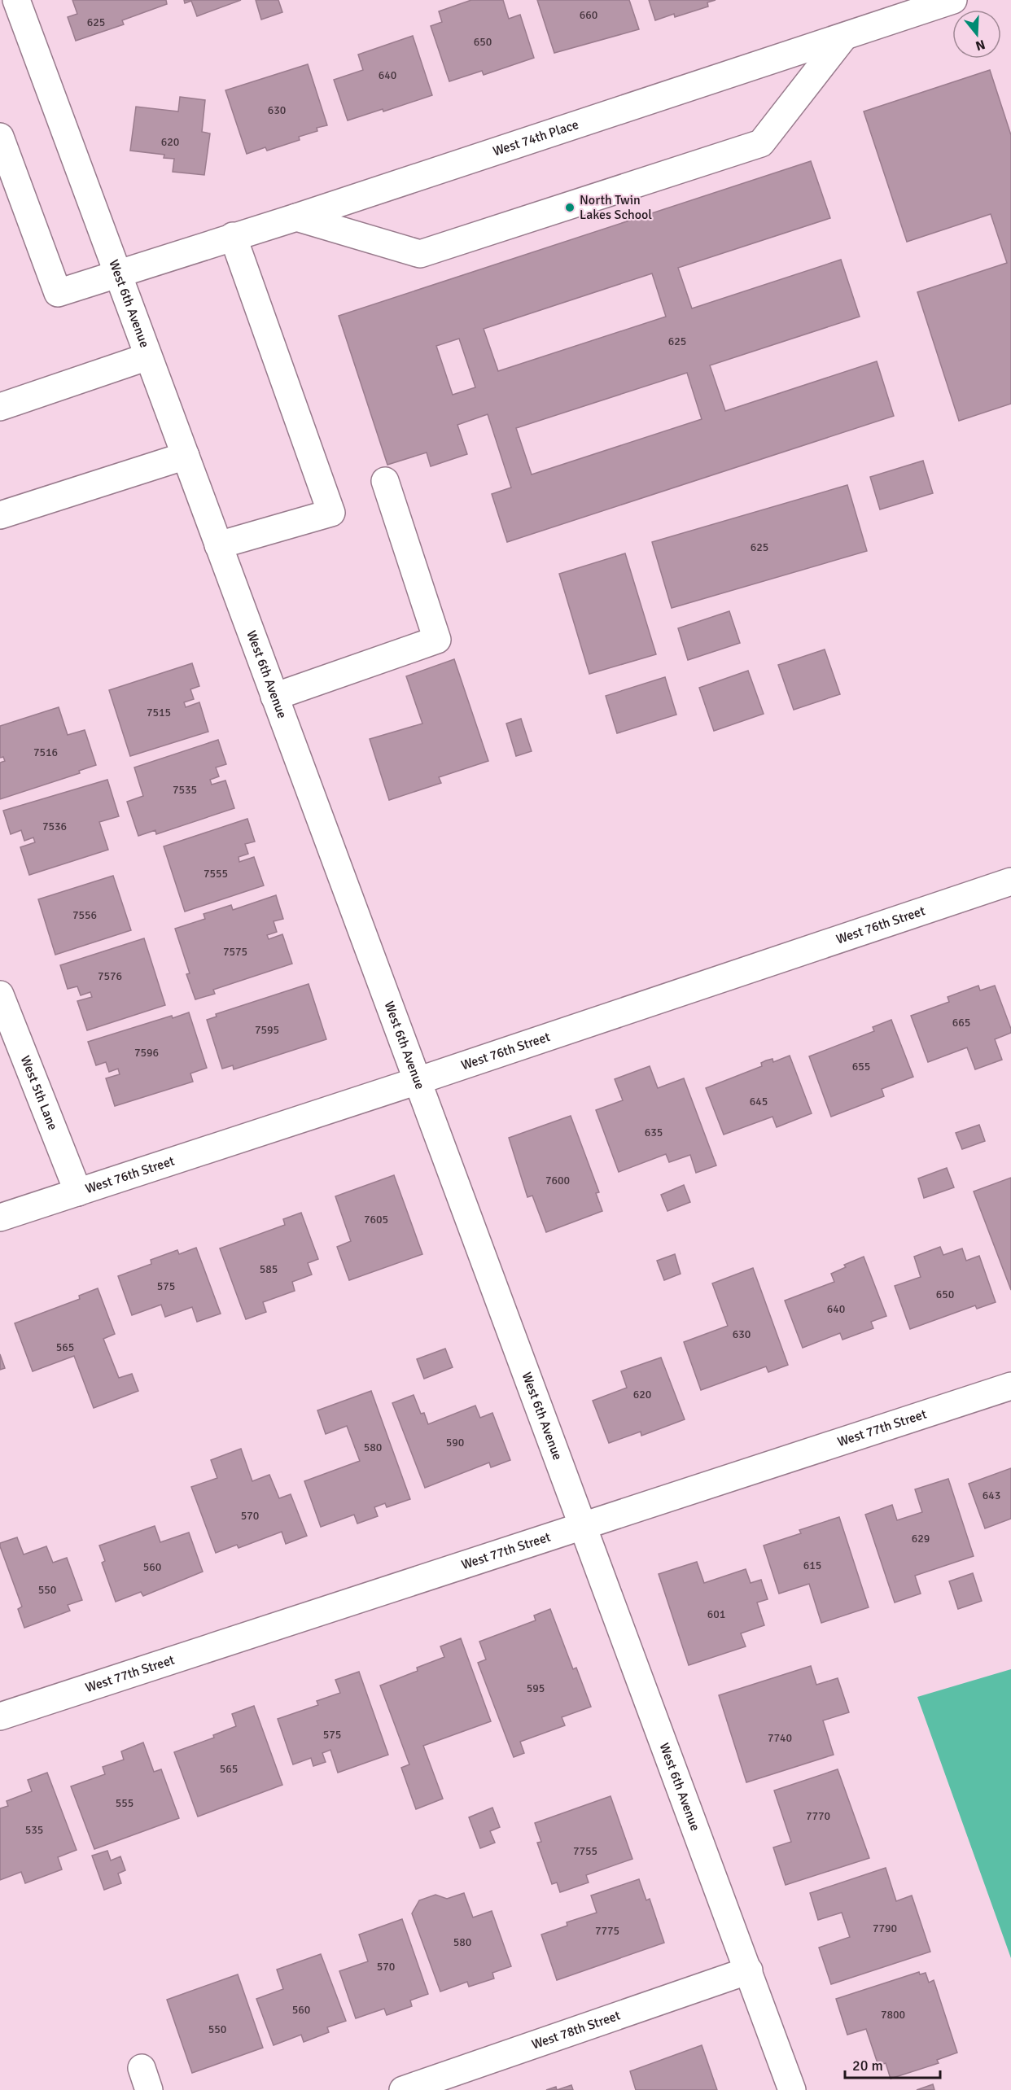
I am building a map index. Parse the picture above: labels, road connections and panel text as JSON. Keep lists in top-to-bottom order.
{
  "streets": {
    "street": [
      "West 74th Place",
      "West 6th Avenue",
      "West 76th Street",
      "West 5th Lane",
      "West 77th Street",
      "West 78th Street"
    ]
  },
  "crossings": [
    ["West 74th Place", "West 6th Avenue"],
    ["West 6th Avenue", "West 76th Street"],
    ["West 6th Avenue", "West 77th Street"],
    ["West 6th Avenue", "West 78th Street"],
    ["West 76th Street", "West 5th Lane"]
  ],
  "places": ["North Twin Lakes School"],
  "house_numbers": [
    "660",
    "625",
    "650",
    "640",
    "630",
    "620",
    "625",
    "625",
    "7515",
    "7516",
    "7535",
    "7536",
    "7555",
    "7556",
    "7575",
    "7576",
    "665",
    "7595",
    "7596",
    "655",
    "645",
    "635",
    "7600",
    "7605",
    "585",
    "575",
    "650",
    "640",
    "630",
    "565",
    "620",
    "590",
    "580",
    "643",
    "570",
    "629",
    "615",
    "560",
    "550",
    "601",
    "595",
    "575",
    "7740",
    "565",
    "555",
    "7770",
    "535",
    "7755",
    "7790",
    "7775",
    "580",
    "570",
    "560",
    "7800",
    "550"
  ],
  "scale_bar": "20 m",
  "north": "bottom"
}
